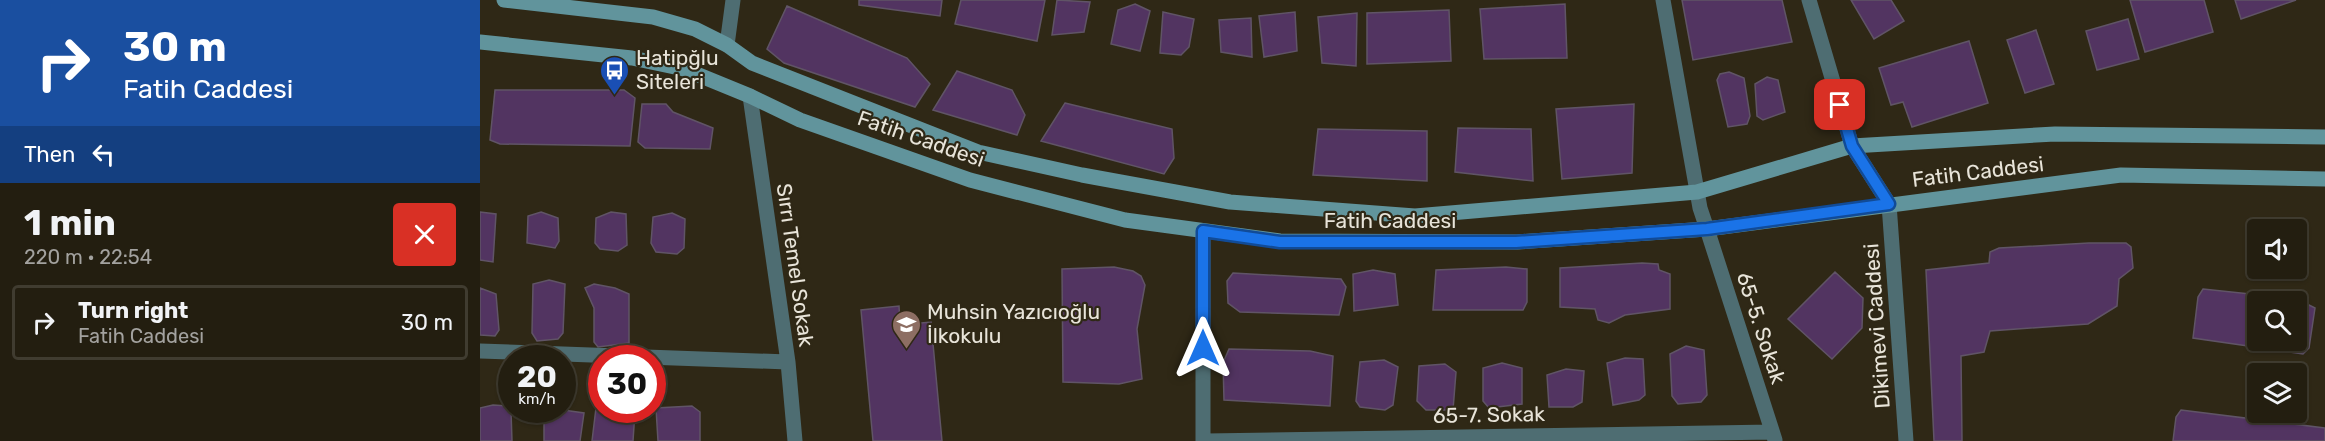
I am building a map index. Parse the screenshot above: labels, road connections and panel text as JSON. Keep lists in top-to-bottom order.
{
  "streets": {
    "main road": ["Fatih Caddesi"],
    "street": [
      "Sırrı Temel Sokak",
      "Dikimevi Caddesi",
      "65-5. Sokak",
      "65-7. Sokak"
    ]
  },
  "crossings": [
    ["Fatih Caddesi", "Sırrı Temel Sokak"],
    ["Fatih Caddesi", "Dikimevi Caddesi"],
    ["Fatih Caddesi", "65-5. Sokak"],
    ["65-5. Sokak", "65-7. Sokak"]
  ],
  "places": {
    "bus stop": ["Hatipğlu Siteleri"],
    "school or university": ["Muhsin Yazıcıoğlu İlkokulu"]
  },
  "page": {
    "turn": ["30 m", "Fatih Caddesi"],
    "then": "Then",
    "heading": ["1 min", "220 m · 22:54"],
    "list": [
      {
        "name": "Turn right",
        "note": "Fatih Caddesi",
        "value": "30 m"
      }
    ],
    "speed": "20 km/h",
    "limit": "30"
  }
}
